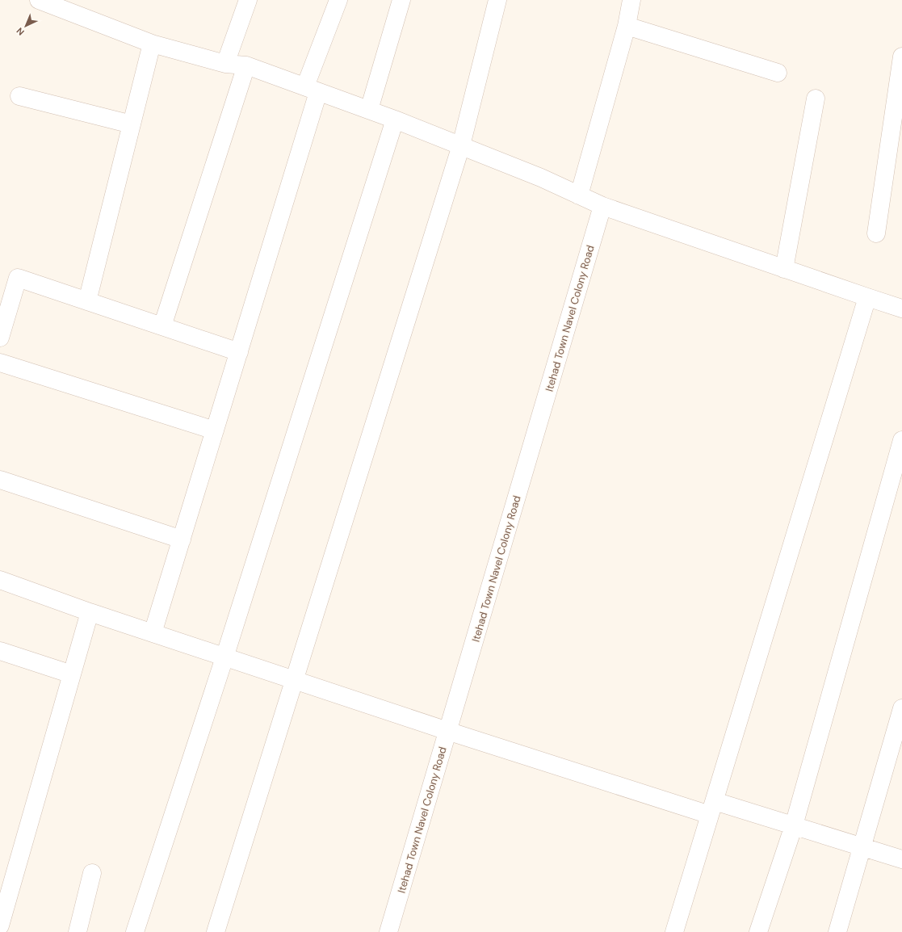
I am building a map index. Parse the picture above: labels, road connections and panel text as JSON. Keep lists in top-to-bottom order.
{
  "streets": {
    "street": ["Itehad Town Navel Colony Road"]
  },
  "north": "bottom left"
}
